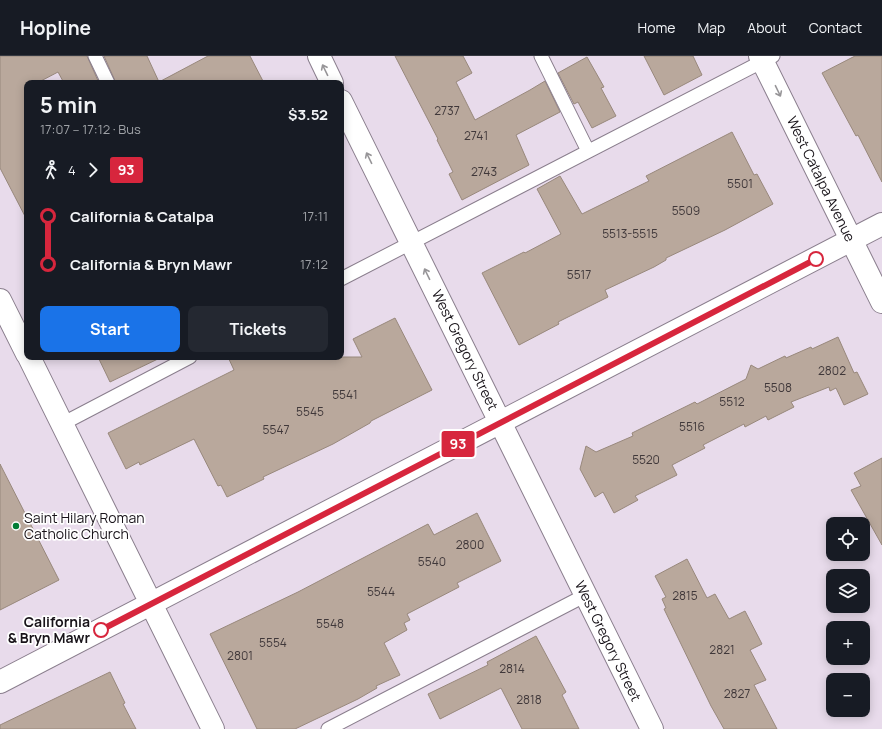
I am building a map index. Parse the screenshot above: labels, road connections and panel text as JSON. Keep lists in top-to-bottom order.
{
  "streets": {
    "street": ["West Catalpa Avenue", "West Gregory Street"]
  },
  "one_way": ["West Catalpa Avenue", "West Gregory Street"],
  "places": ["Saint Hilary Roman Catholic Church", "California & Bryn Mawr"],
  "lines": ["bus line 93"],
  "house_numbers": [
    "2737",
    "2741",
    "2743",
    "5501",
    "5509",
    "5513-5515",
    "5517",
    "2802",
    "5508",
    "5541",
    "5512",
    "5545",
    "5516",
    "5547",
    "5520",
    "2800",
    "5540",
    "5544",
    "2815",
    "5548",
    "5554",
    "2821",
    "2801",
    "2814",
    "2827",
    "2818"
  ],
  "page": {
    "header": "Hopline",
    "nav": [
      "Home",
      "Map",
      "About",
      "Contact"
    ],
    "on_map": "93",
    "heading": ["5 min", "17:07 – 17:12 · Bus", "$3.52"],
    "legs": ["4", "93"],
    "list": [
      {
        "name": "California & Catalpa",
        "value": "17:11"
      },
      {
        "name": "California & Bryn Mawr",
        "value": "17:12"
      }
    ],
    "buttons": ["Start", "Tickets"],
    "map_buttons": ["+", "−"]
  }
}
